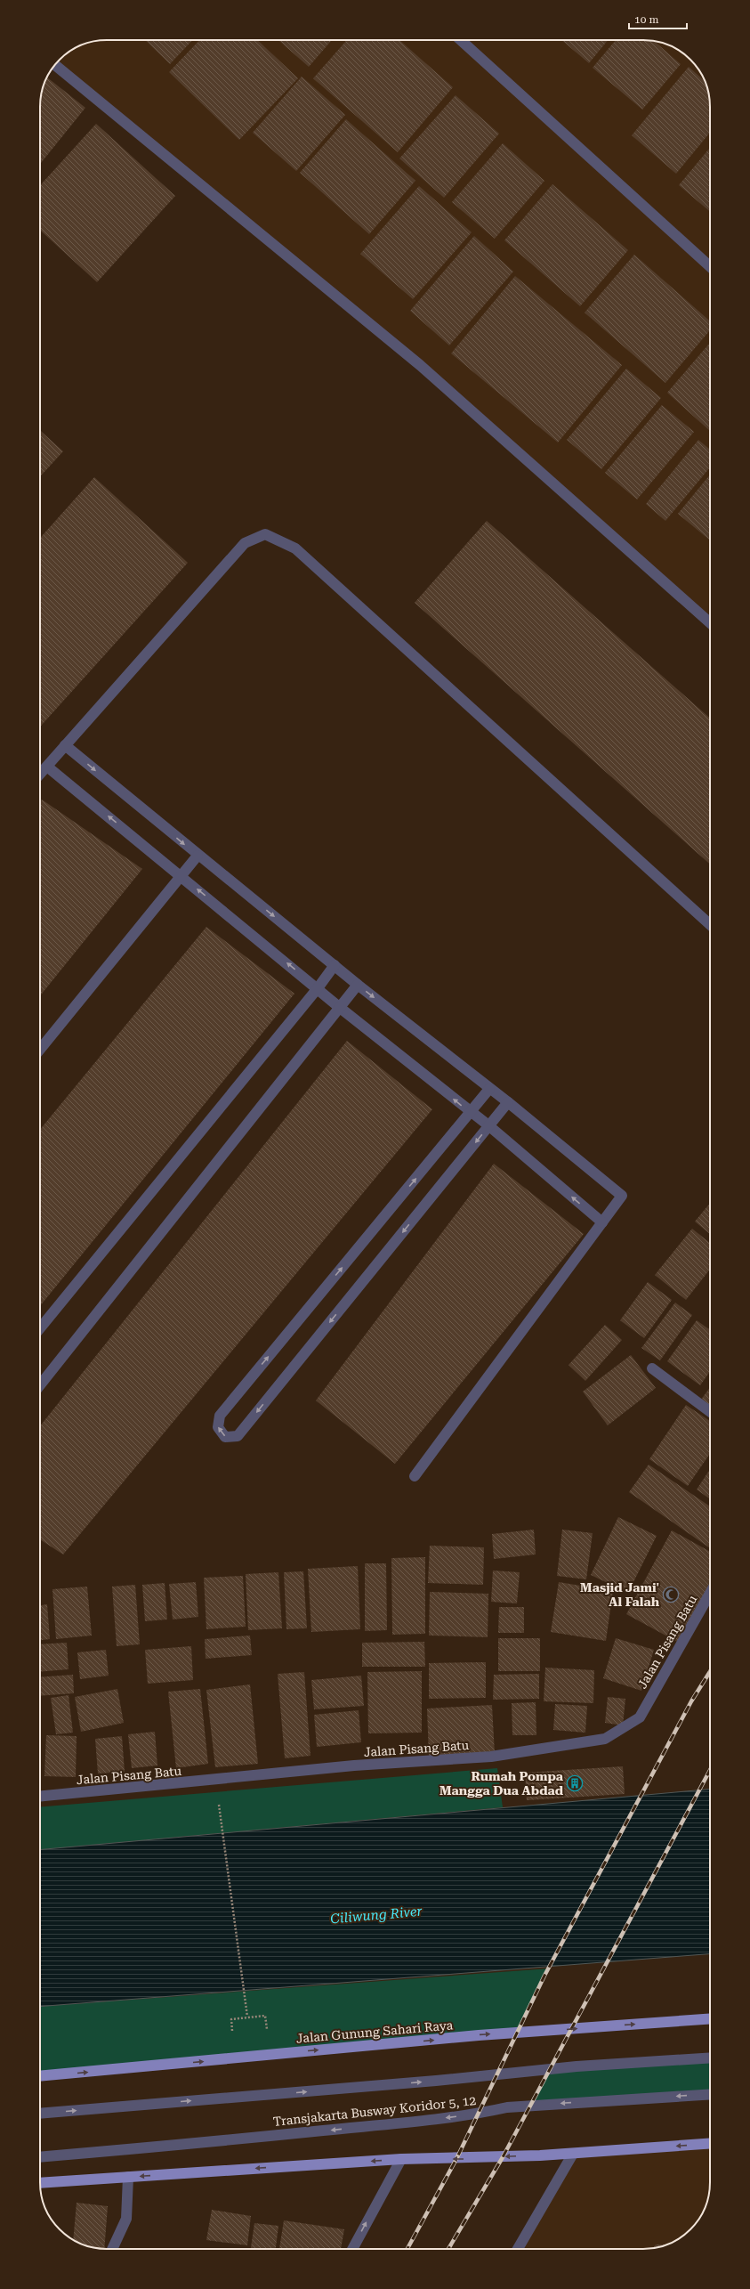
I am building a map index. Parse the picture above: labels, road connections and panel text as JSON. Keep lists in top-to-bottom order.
{
  "streets": {
    "main road": ["Jalan Gunung Sahari Raya"],
    "street": ["Jalan Pisang Batu", "Transjakarta Busway Koridor 5, 12"]
  },
  "one_way": ["Jalan Gunung Sahari Raya"],
  "water": ["Ciliwung River"],
  "places": {
    "mosque": ["Masjid Jami' Al Falah"],
    "building": ["Rumah Pompa Mangga Dua Abdad"]
  },
  "scale_bar": "10 m"
}
